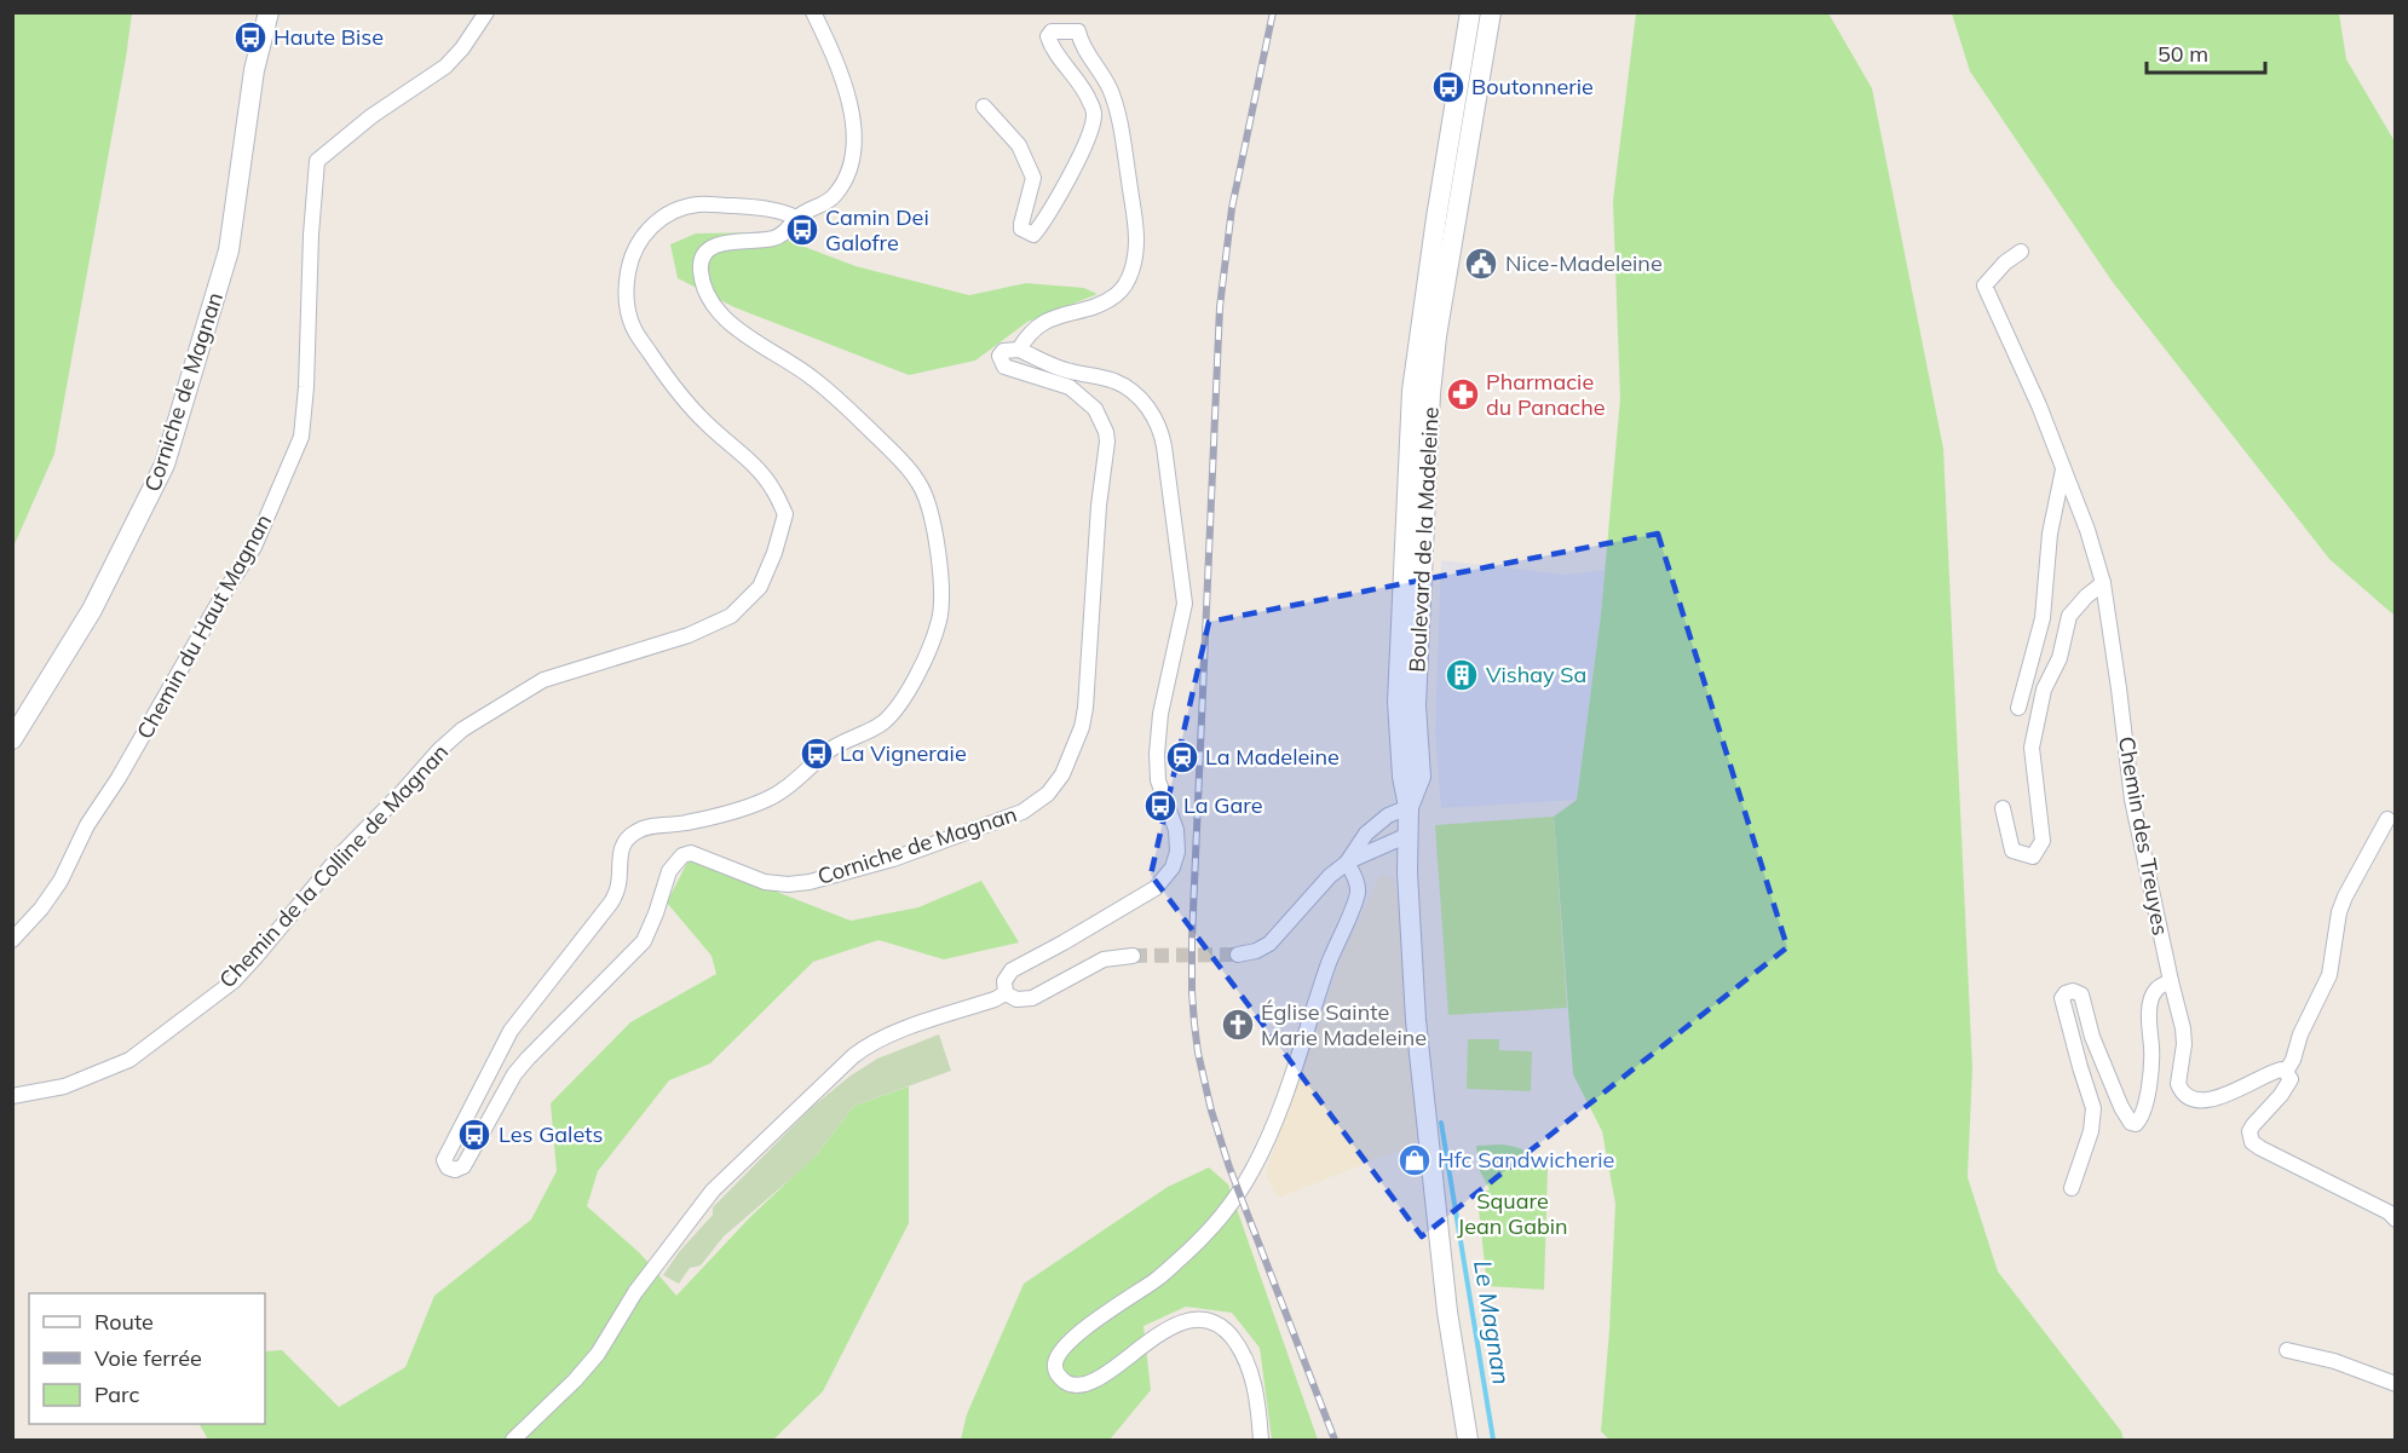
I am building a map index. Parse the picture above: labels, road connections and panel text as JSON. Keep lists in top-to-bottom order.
{
  "streets": {
    "street": [
      "Corniche de Magnan",
      "Boulevard de la Madeleine",
      "Chemin du Haut Magnan",
      "Chemin des Treuyes",
      "Chemin de la Colline de Magnan"
    ]
  },
  "crossings": [
    ["Corniche de Magnan", "Chemin de la Colline de Magnan"]
  ],
  "water": ["Le Magnan"],
  "parks": ["Square Jean Gabin"],
  "places": {
    "bus stop": [
      "Haute Bise",
      "Boutonnerie",
      "Camin Dei Galofre",
      "La Vigneraie",
      "La Gare",
      "Les Galets"
    ],
    "public building": ["Nice-Madeleine"],
    "pharmacy": ["Pharmacie du Panache"],
    "building": ["Vishay Sa"],
    "station": ["La Madeleine"],
    "church": ["Église Sainte Marie Madeleine"],
    "shop": ["Hfc Sandwicherie"]
  },
  "legend": ["Route", "Voie ferrée", "Parc"],
  "scale_bar": "50 m"
}
